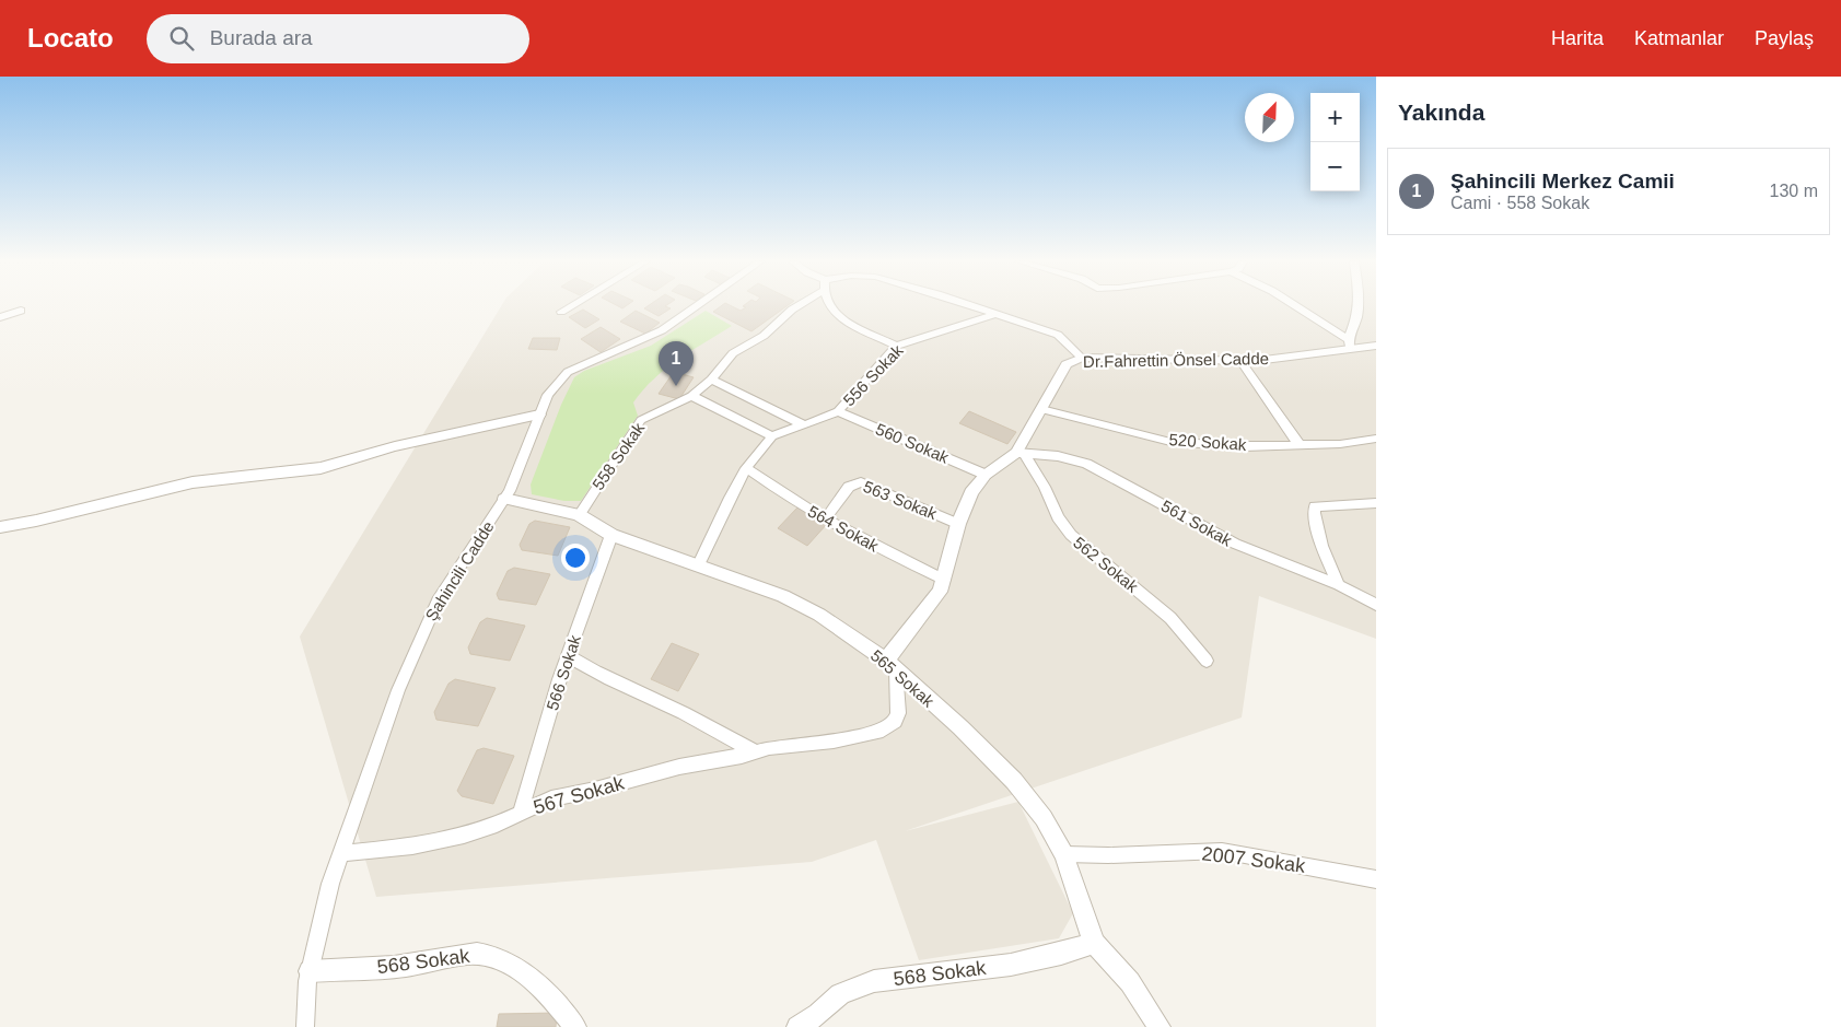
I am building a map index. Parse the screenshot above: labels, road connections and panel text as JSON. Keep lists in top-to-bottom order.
{
  "streets": {
    "street": [
      "Dr.Fahrettin Önsel Cadde",
      "556 Sokak",
      "520 Sokak",
      "560 Sokak",
      "558 Sokak",
      "563 Sokak",
      "561 Sokak",
      "564 Sokak",
      "562 Sokak",
      "Şahincili Cadde",
      "566 Sokak",
      "565 Sokak",
      "567 Sokak",
      "2007 Sokak",
      "568 Sokak"
    ]
  },
  "crossings": [
    ["Dr.Fahrettin Önsel Cadde", "520 Sokak"],
    ["Dr.Fahrettin Önsel Cadde", "560 Sokak"],
    ["Dr.Fahrettin Önsel Cadde", "563 Sokak"],
    ["Dr.Fahrettin Önsel Cadde", "561 Sokak"],
    ["Dr.Fahrettin Önsel Cadde", "564 Sokak"],
    ["Dr.Fahrettin Önsel Cadde", "562 Sokak"],
    ["Dr.Fahrettin Önsel Cadde", "565 Sokak"],
    ["Dr.Fahrettin Önsel Cadde", "567 Sokak"],
    ["556 Sokak", "560 Sokak"],
    ["556 Sokak", "564 Sokak"],
    ["556 Sokak", "565 Sokak"],
    ["558 Sokak", "565 Sokak"],
    ["563 Sokak", "564 Sokak"],
    ["561 Sokak", "562 Sokak"],
    ["Şahincili Cadde", "565 Sokak"],
    ["Şahincili Cadde", "567 Sokak"],
    ["Şahincili Cadde", "568 Sokak"],
    ["566 Sokak", "565 Sokak"],
    ["566 Sokak", "567 Sokak"],
    ["565 Sokak", "567 Sokak"],
    ["565 Sokak", "2007 Sokak"],
    ["565 Sokak", "568 Sokak"]
  ],
  "north": "top right",
  "page": {
    "header": "Locato",
    "search": "Burada ara",
    "nav": ["Harita", "Katmanlar", "Paylaş"],
    "heading": "Yakında",
    "map_buttons": ["+", "−"],
    "list": [
      {
        "mark": "1",
        "name": "Şahincili Merkez Camii",
        "note": "Cami · 558 Sokak",
        "value": "130 m"
      }
    ],
    "pins": "1"
  }
}
